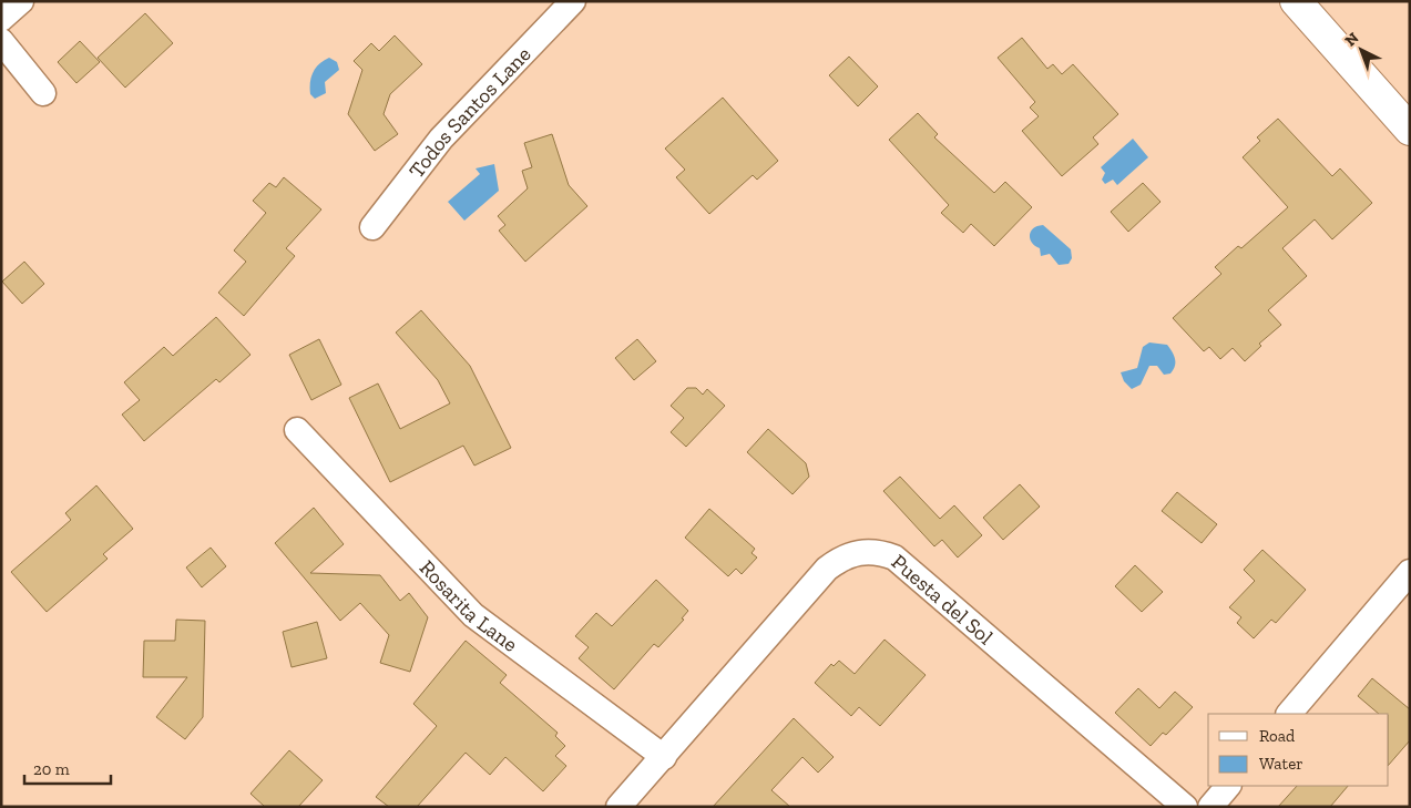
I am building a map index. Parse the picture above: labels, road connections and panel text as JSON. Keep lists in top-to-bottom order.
{
  "streets": {
    "street": ["Todos Santos Lane", "Puesta del Sol", "Rosarita Lane"]
  },
  "crossings": [
    ["Puesta del Sol", "Rosarita Lane"]
  ],
  "legend": ["Road", "Water"],
  "scale_bar": "20 m",
  "north": "top left"
}
